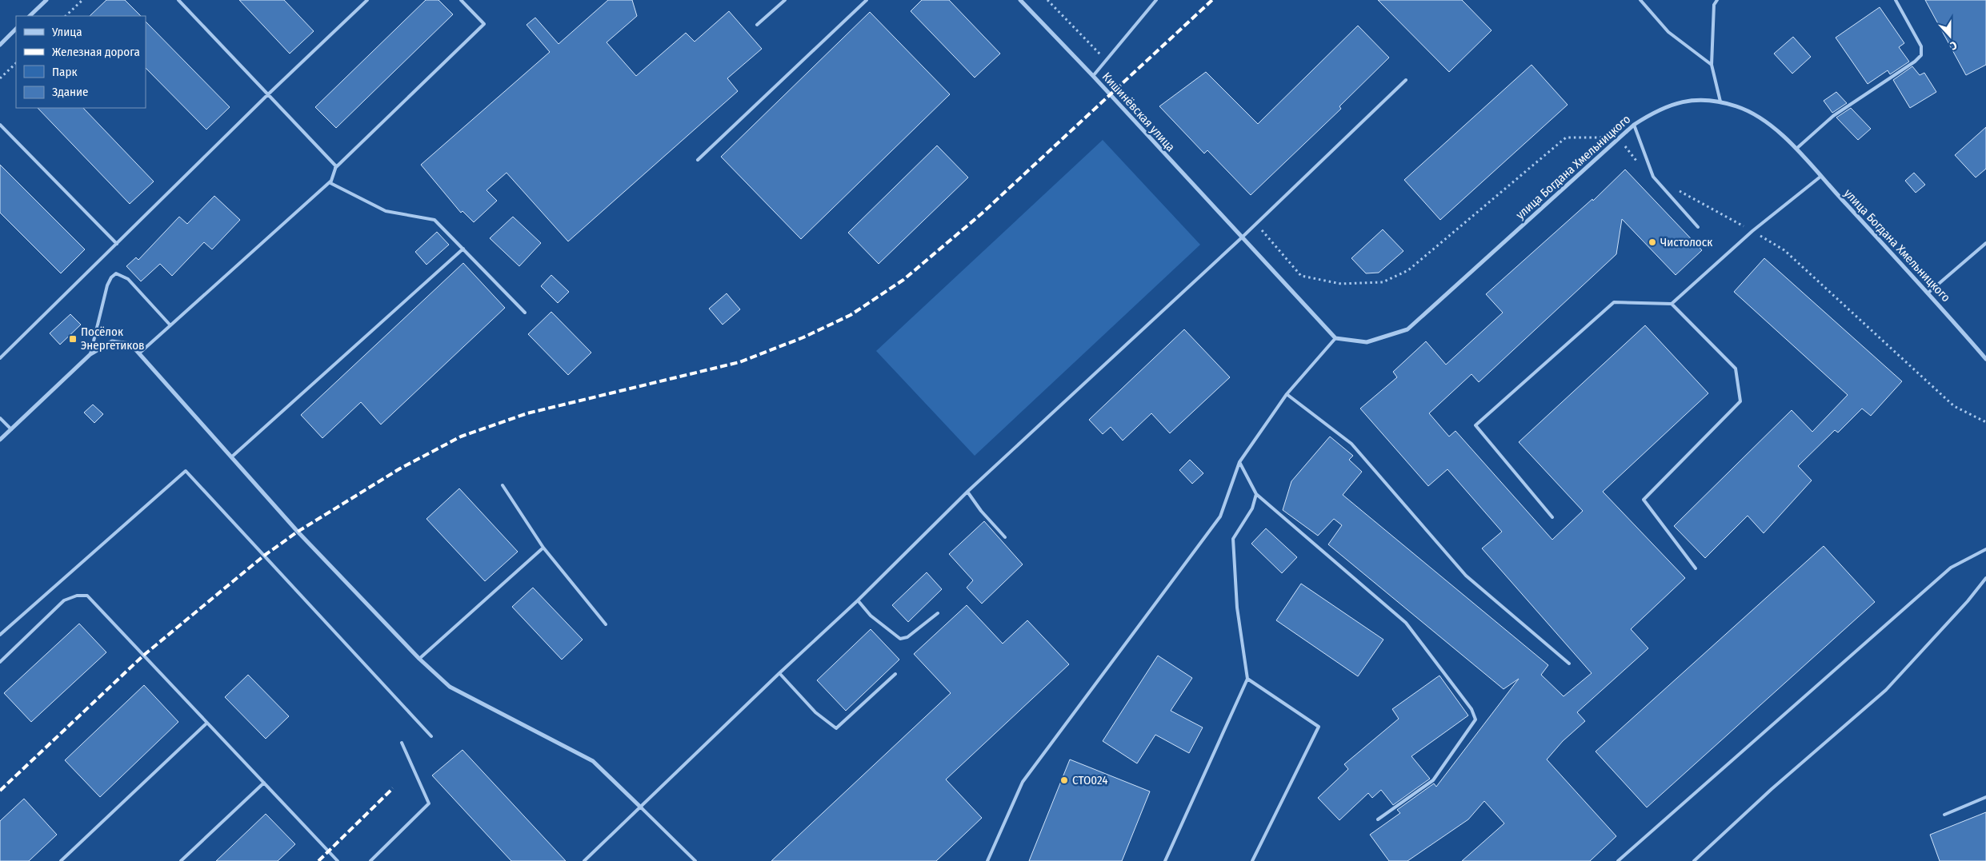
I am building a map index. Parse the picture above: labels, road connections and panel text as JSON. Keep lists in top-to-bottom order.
{
  "streets": {
    "street": ["Кишинёвская улица", "улица Богдана Хмельницкого"]
  },
  "places": {
    "other": ["Чистолоск", "СТО024"],
    "transit": ["Посёлок Энергетиков"]
  },
  "legend": [
    "Улица",
    "Железная дорога",
    "Парк",
    "Здание"
  ],
  "north": "bottom"
}
